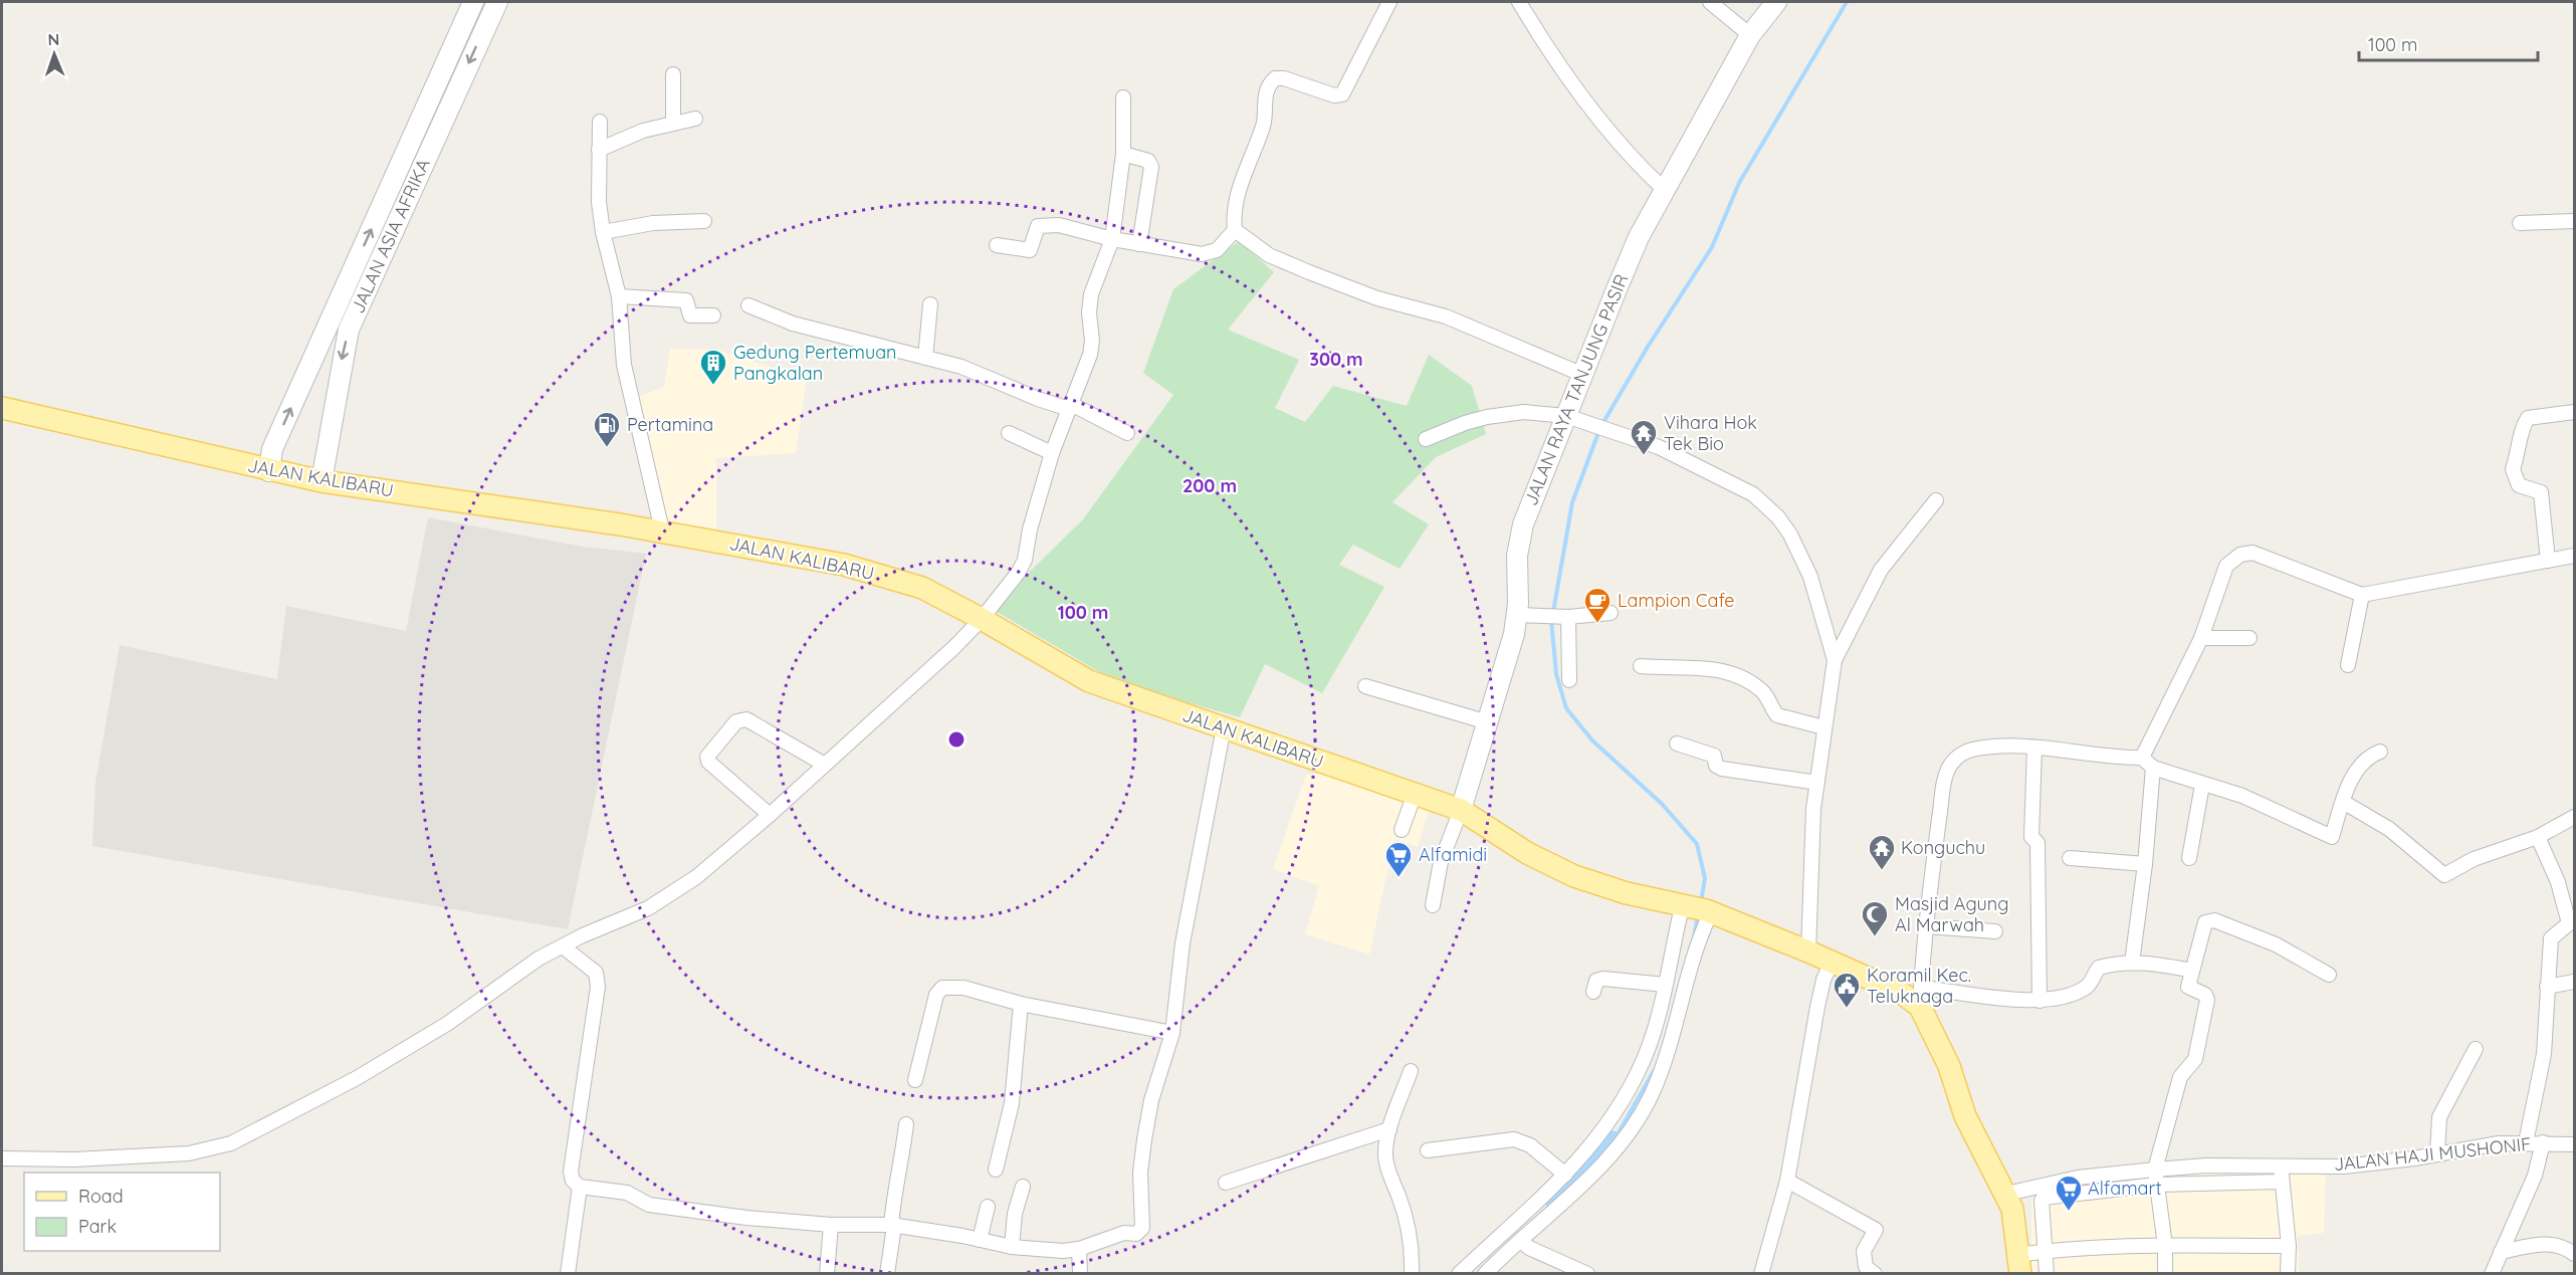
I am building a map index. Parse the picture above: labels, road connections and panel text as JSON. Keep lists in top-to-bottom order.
{
  "streets": {
    "main road": ["JALAN KALIBARU"],
    "street": ["JALAN ASIA AFRIKA", "JALAN RAYA TANJUNG PASIR", "JALAN HAJI MUSHONIF"]
  },
  "crossings": [
    ["JALAN ASIA AFRIKA", "JALAN KALIBARU"],
    ["JALAN RAYA TANJUNG PASIR", "JALAN KALIBARU"]
  ],
  "places": {
    "building": ["Gedung Pertemuan Pangkalan"],
    "fuel station": ["Pertamina"],
    "temple": ["Vihara Hok Tek Bio", "Konguchu"],
    "cafe": ["Lampion Cafe"],
    "supermarket": ["Alfamidi", "Alfamart"],
    "mosque": ["Masjid Agung Al Marwah"],
    "public building": ["Koramil Kec. Teluknaga"]
  },
  "legend": ["Road", "Park"],
  "scale_bar": "100 m",
  "north": "top",
  "rings": ["300 m", "200 m", "100 m"]
}
